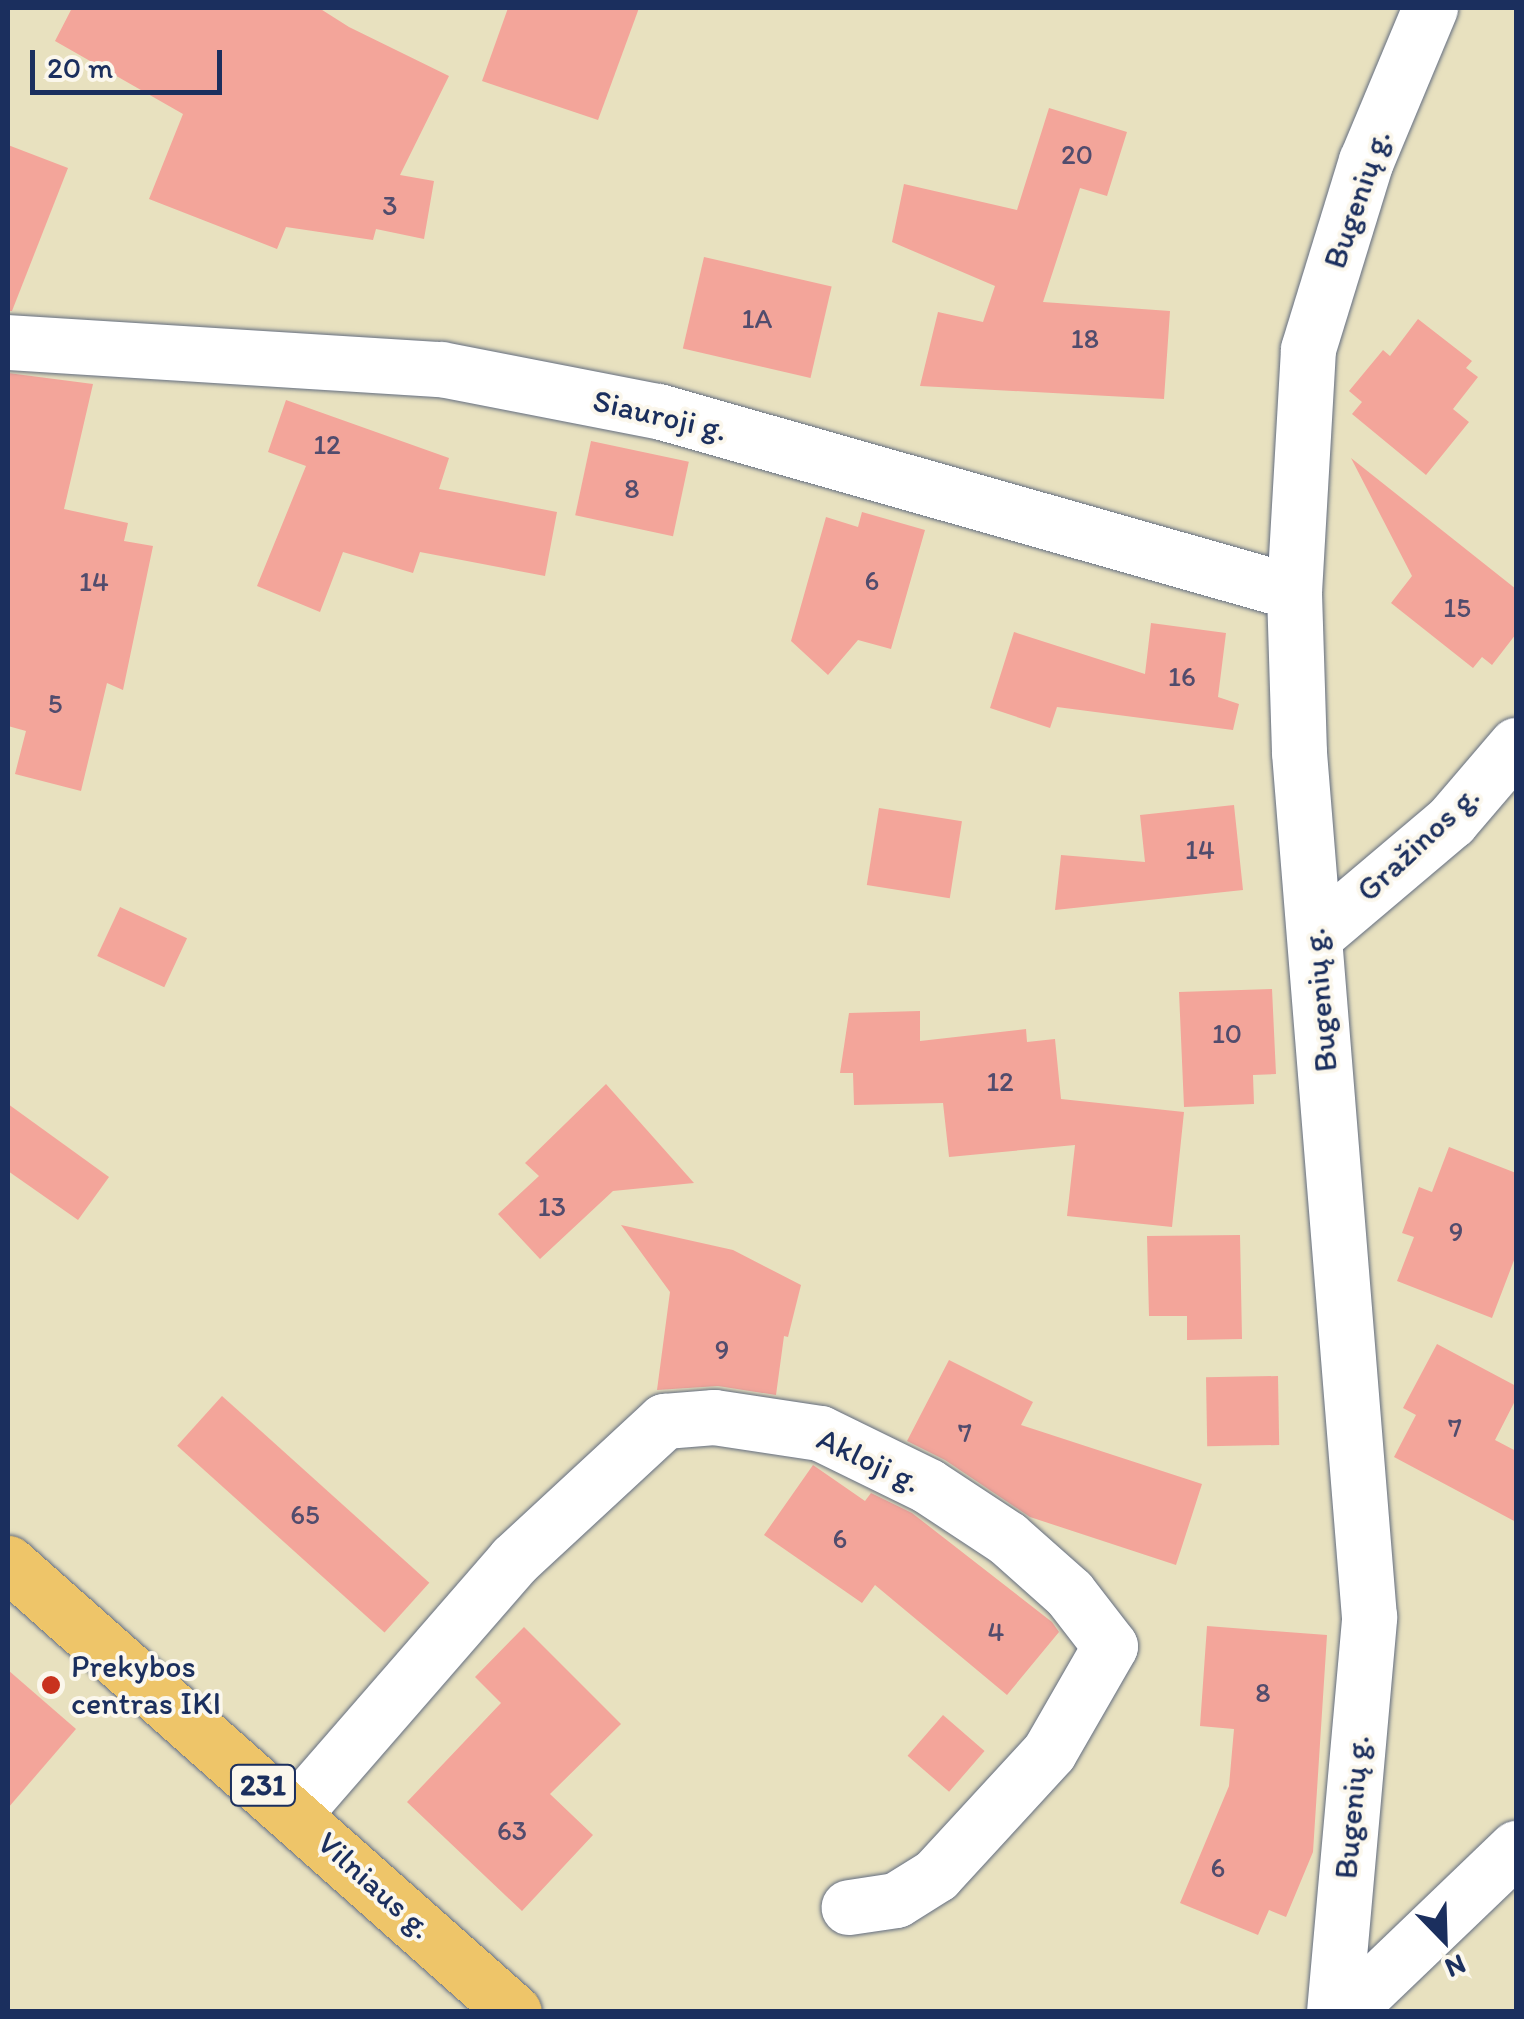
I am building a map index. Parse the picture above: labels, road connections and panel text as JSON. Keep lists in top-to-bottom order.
{
  "streets": {
    "main road": ["231", "Vilniaus g."],
    "street": [
      "Bugenių g.",
      "Siauroji g.",
      "Gražinos g.",
      "Akloji g."
    ]
  },
  "crossings": [
    ["Bugenių g.", "Siauroji g."],
    ["Bugenių g.", "Gražinos g."],
    ["Akloji g.", "Vilniaus g."]
  ],
  "places": ["Prekybos centras IKI"],
  "house_numbers": [
    "20",
    "3",
    "1A",
    "18",
    "12",
    "8",
    "6",
    "14",
    "15",
    "16",
    "5",
    "14",
    "10",
    "12",
    "13",
    "9",
    "9",
    "7",
    "7",
    "65",
    "6",
    "4",
    "8",
    "63",
    "6"
  ],
  "scale_bar": "20 m",
  "north": "bottom right"
}
